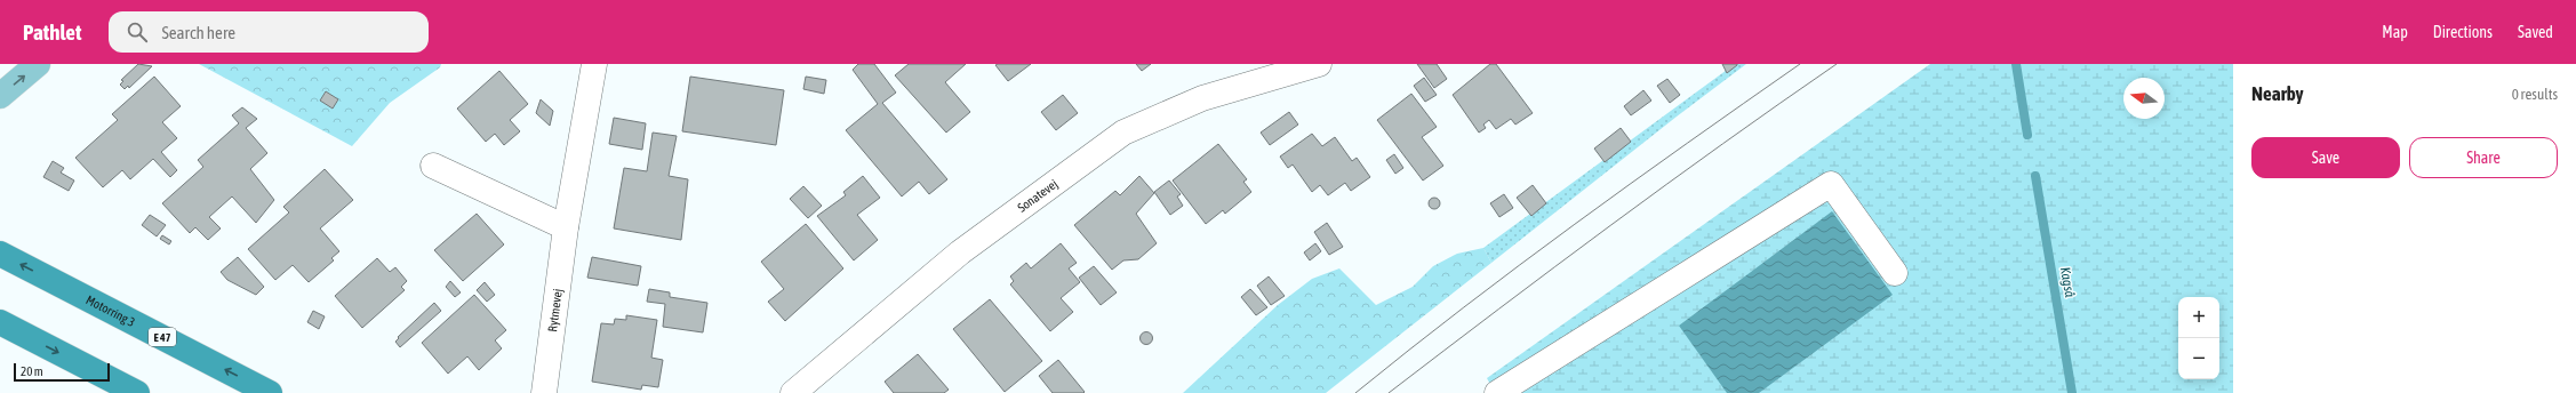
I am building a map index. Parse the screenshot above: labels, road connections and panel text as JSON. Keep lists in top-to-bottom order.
{
  "streets": {
    "highway": ["Motorring 3", "E 47"],
    "street": ["Sonatevej", "Rytmevej"]
  },
  "water": ["Kagså"],
  "scale_bar": "20 m",
  "north": "left",
  "page": {
    "header": "Pathlet",
    "search": "Search here",
    "nav": ["Map", "Directions", "Saved"],
    "heading": ["Nearby", "0 results"],
    "buttons": ["Save", "Share"],
    "map_buttons": ["+", "−"],
    "scale": "20 m"
  }
}
